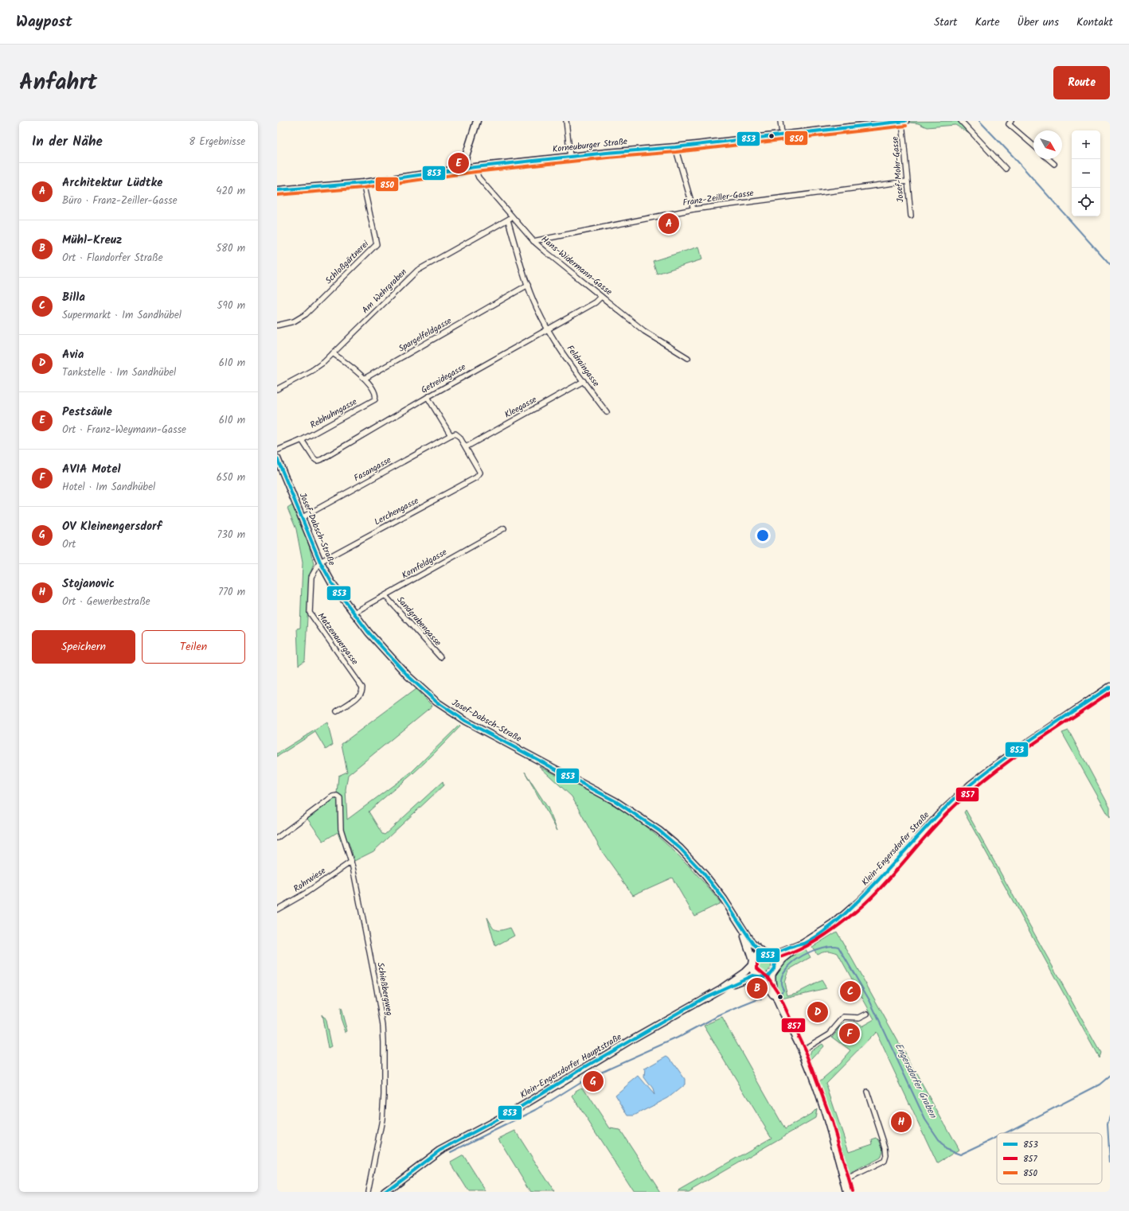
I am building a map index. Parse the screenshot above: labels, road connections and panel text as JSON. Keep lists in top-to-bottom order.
{
  "streets": {
    "main road": [
      "Korneuburger Straße",
      "Josef-Dabsch-Straße",
      "Klein-Engersdorfer Straße",
      "Klein-Engersdorfer Hauptstraße"
    ],
    "street": [
      "Josef-Mohr-Gasse",
      "Franz-Zeiller-Gasse",
      "Schloßgärtnerei",
      "Hans-Widermann-Gasse",
      "Am Wehrgraben",
      "Spargelfeldgasse",
      "Feldraingasse",
      "Getreidegasse",
      "Kleegasse",
      "Rebhuhngasse",
      "Fasangasse",
      "Lerchengasse",
      "Kornfeldgasse",
      "Sandgrubengasse",
      "Matzenauergasse",
      "Rohrwiese",
      "Schießbergweg"
    ]
  },
  "crossings": [
    ["Korneuburger Straße", "Josef-Mohr-Gasse"],
    ["Korneuburger Straße", "Schloßgärtnerei"],
    ["Korneuburger Straße", "Hans-Widermann-Gasse"],
    ["Josef-Mohr-Gasse", "Franz-Zeiller-Gasse"],
    ["Franz-Zeiller-Gasse", "Hans-Widermann-Gasse"],
    ["Hans-Widermann-Gasse", "Am Wehrgraben"],
    ["Hans-Widermann-Gasse", "Getreidegasse"],
    ["Spargelfeldgasse", "Rebhuhngasse"],
    ["Feldraingasse", "Getreidegasse"],
    ["Feldraingasse", "Kleegasse"],
    ["Getreidegasse", "Rebhuhngasse"],
    ["Kleegasse", "Lerchengasse"],
    ["Fasangasse", "Josef-Dabsch-Straße"],
    ["Lerchengasse", "Josef-Dabsch-Straße"],
    ["Lerchengasse", "Matzenauergasse"],
    ["Josef-Dabsch-Straße", "Kornfeldgasse"],
    ["Josef-Dabsch-Straße", "Matzenauergasse"],
    ["Josef-Dabsch-Straße", "Klein-Engersdorfer Straße"],
    ["Kornfeldgasse", "Sandgrubengasse"],
    ["Rohrwiese", "Schießbergweg"]
  ],
  "water": ["Engersdorfer Graben"],
  "lines": ["transit line 853", "transit line 850", "transit line 857"],
  "legend": ["853", "857", "850"],
  "north": "bottom right",
  "page": {
    "header": "Waypost",
    "nav": [
      "Start",
      "Karte",
      "Über uns",
      "Kontakt"
    ],
    "title": "Anfahrt",
    "buttons": [
      "Route",
      ["Speichern", "Teilen"]
    ],
    "heading": ["In der Nähe", "8 Ergebnisse"],
    "map_buttons": ["+", "−"],
    "pins": [
      "E",
      "A",
      "B",
      "C",
      "D",
      "F",
      "G",
      "H"
    ],
    "list": [
      {
        "mark": "A",
        "name": "Architektur Lüdtke",
        "note": "Büro · Franz-Zeiller-Gasse",
        "value": "420 m"
      },
      {
        "mark": "B",
        "name": "Mühl-Kreuz",
        "note": "Ort · Flandorfer Straße",
        "value": "580 m"
      },
      {
        "mark": "C",
        "name": "Billa",
        "note": "Supermarkt · Im Sandhübel",
        "value": "590 m"
      },
      {
        "mark": "D",
        "name": "Avia",
        "note": "Tankstelle · Im Sandhübel",
        "value": "610 m"
      },
      {
        "mark": "E",
        "name": "Pestsäule",
        "note": "Ort · Franz-Weymann-Gasse",
        "value": "610 m"
      },
      {
        "mark": "F",
        "name": "AVIA Motel",
        "note": "Hotel · Im Sandhübel",
        "value": "650 m"
      },
      {
        "mark": "G",
        "name": "OV Kleinengersdorf",
        "note": "Ort",
        "value": "730 m"
      },
      {
        "mark": "H",
        "name": "Stojanovic",
        "note": "Ort · Gewerbestraße",
        "value": "770 m"
      }
    ]
  }
}
